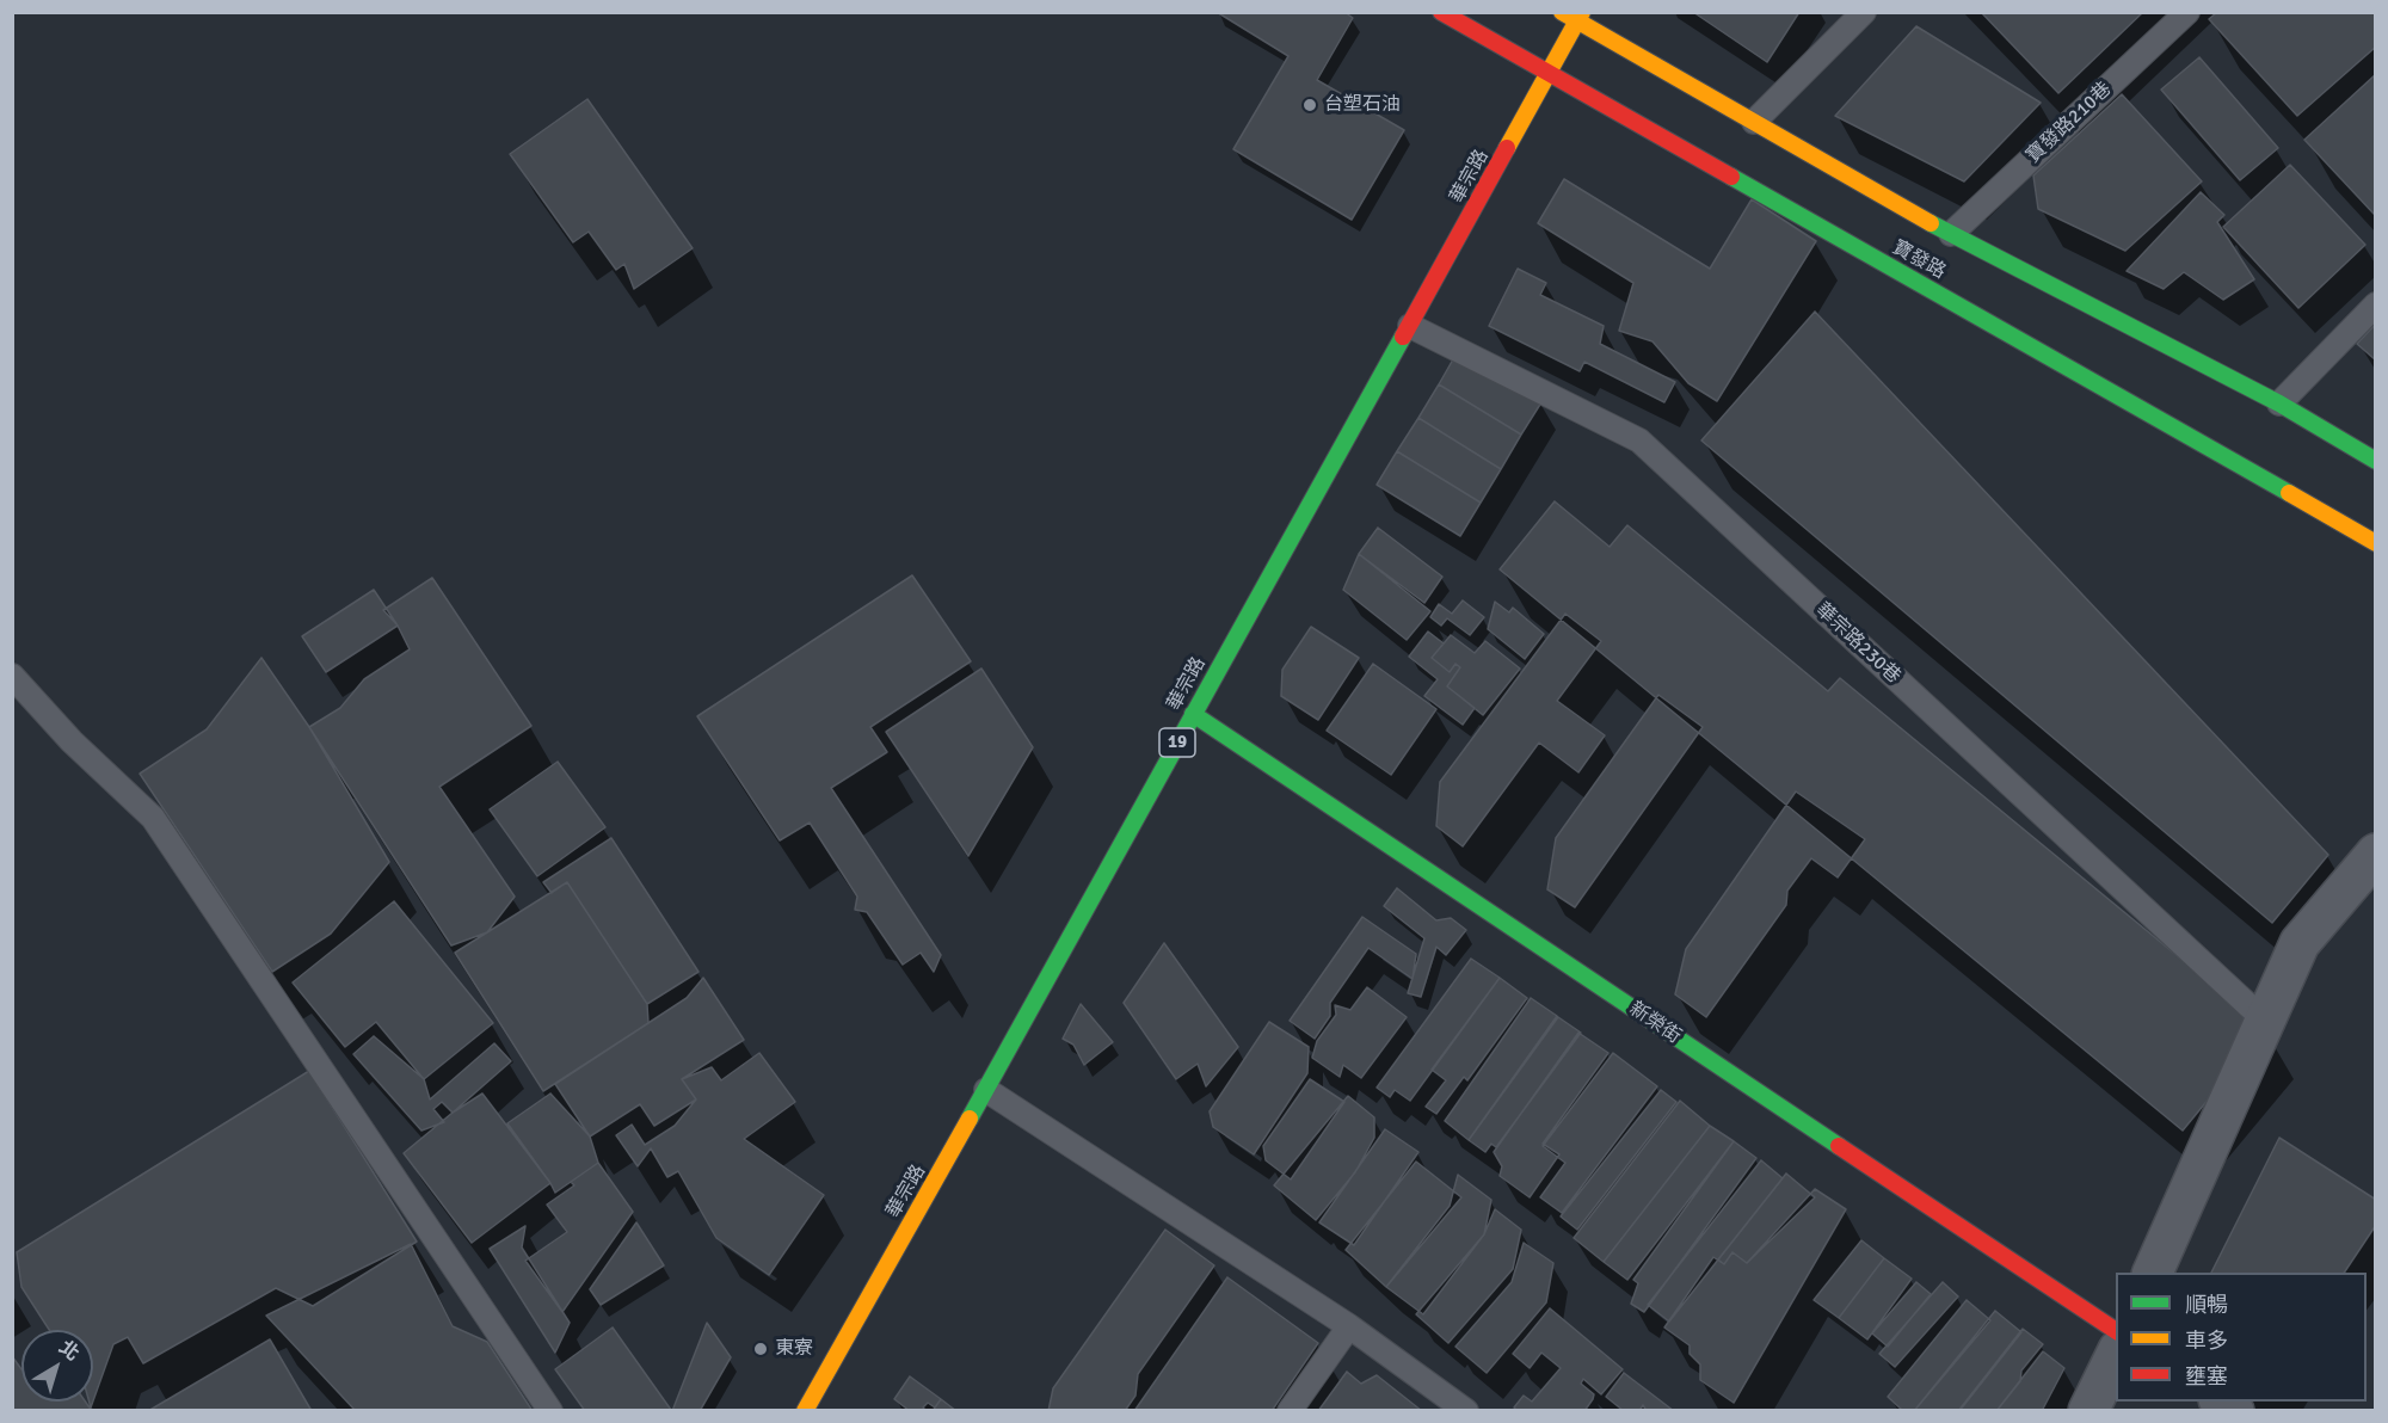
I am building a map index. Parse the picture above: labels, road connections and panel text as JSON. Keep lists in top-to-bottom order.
{
  "streets": {
    "main road": [
      "華宗路",
      "寶發路",
      "19",
      "新榮街"
    ],
    "lane": ["寶發路210巷", "華宗路230巷"]
  },
  "crossings": [
    ["寶發路210巷", "寶發路"],
    ["華宗路", "寶發路"],
    ["華宗路", "華宗路230巷"],
    ["華宗路", "新榮街"]
  ],
  "places": ["台塑石油", "東寮"],
  "legend": ["順暢", "車多", "壅塞"],
  "north": "top right"
}
